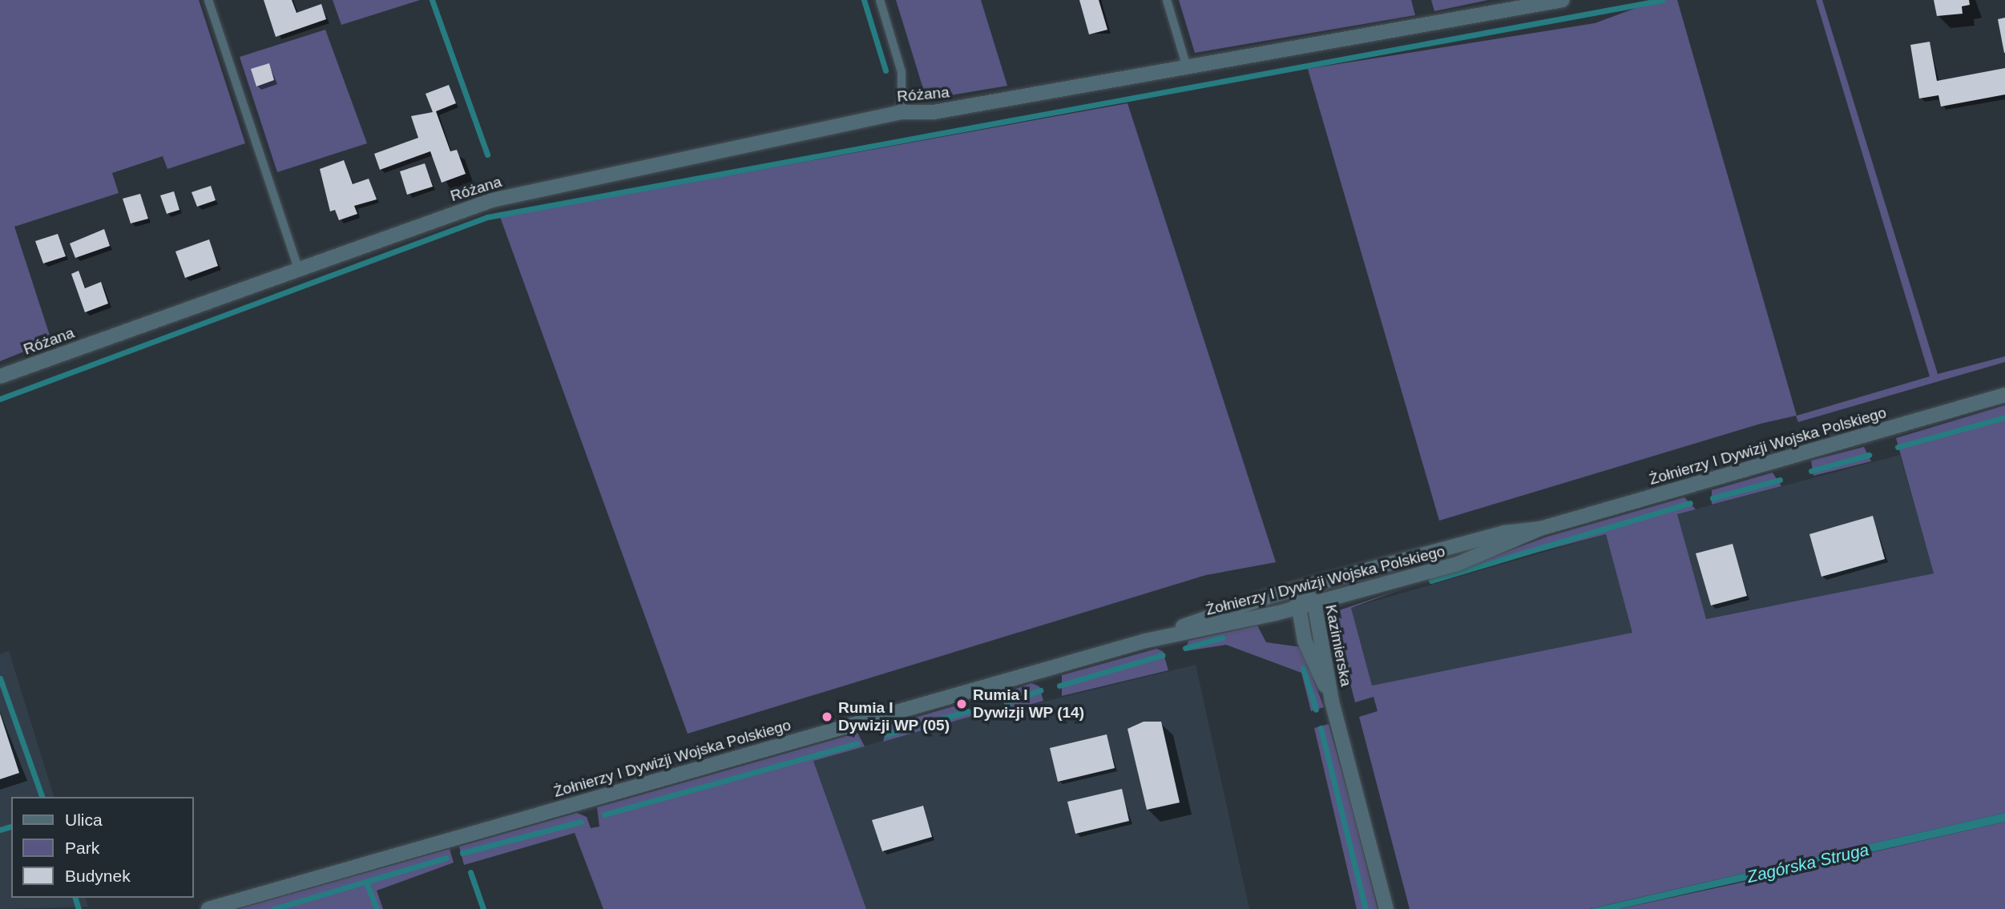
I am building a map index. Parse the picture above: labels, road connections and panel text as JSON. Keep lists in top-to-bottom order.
{
  "streets": {
    "street": ["Różana", "Żołnierzy I Dywizji Wojska Polskiego", "Kazimierska"]
  },
  "crossings": [
    ["Żołnierzy I Dywizji Wojska Polskiego", "Kazimierska"]
  ],
  "water": ["Zagórska Struga"],
  "places": ["Rumia I Dywizji WP (14)", "Rumia I Dywizji WP (05)"],
  "legend": ["Ulica", "Park", "Budynek"]
}
